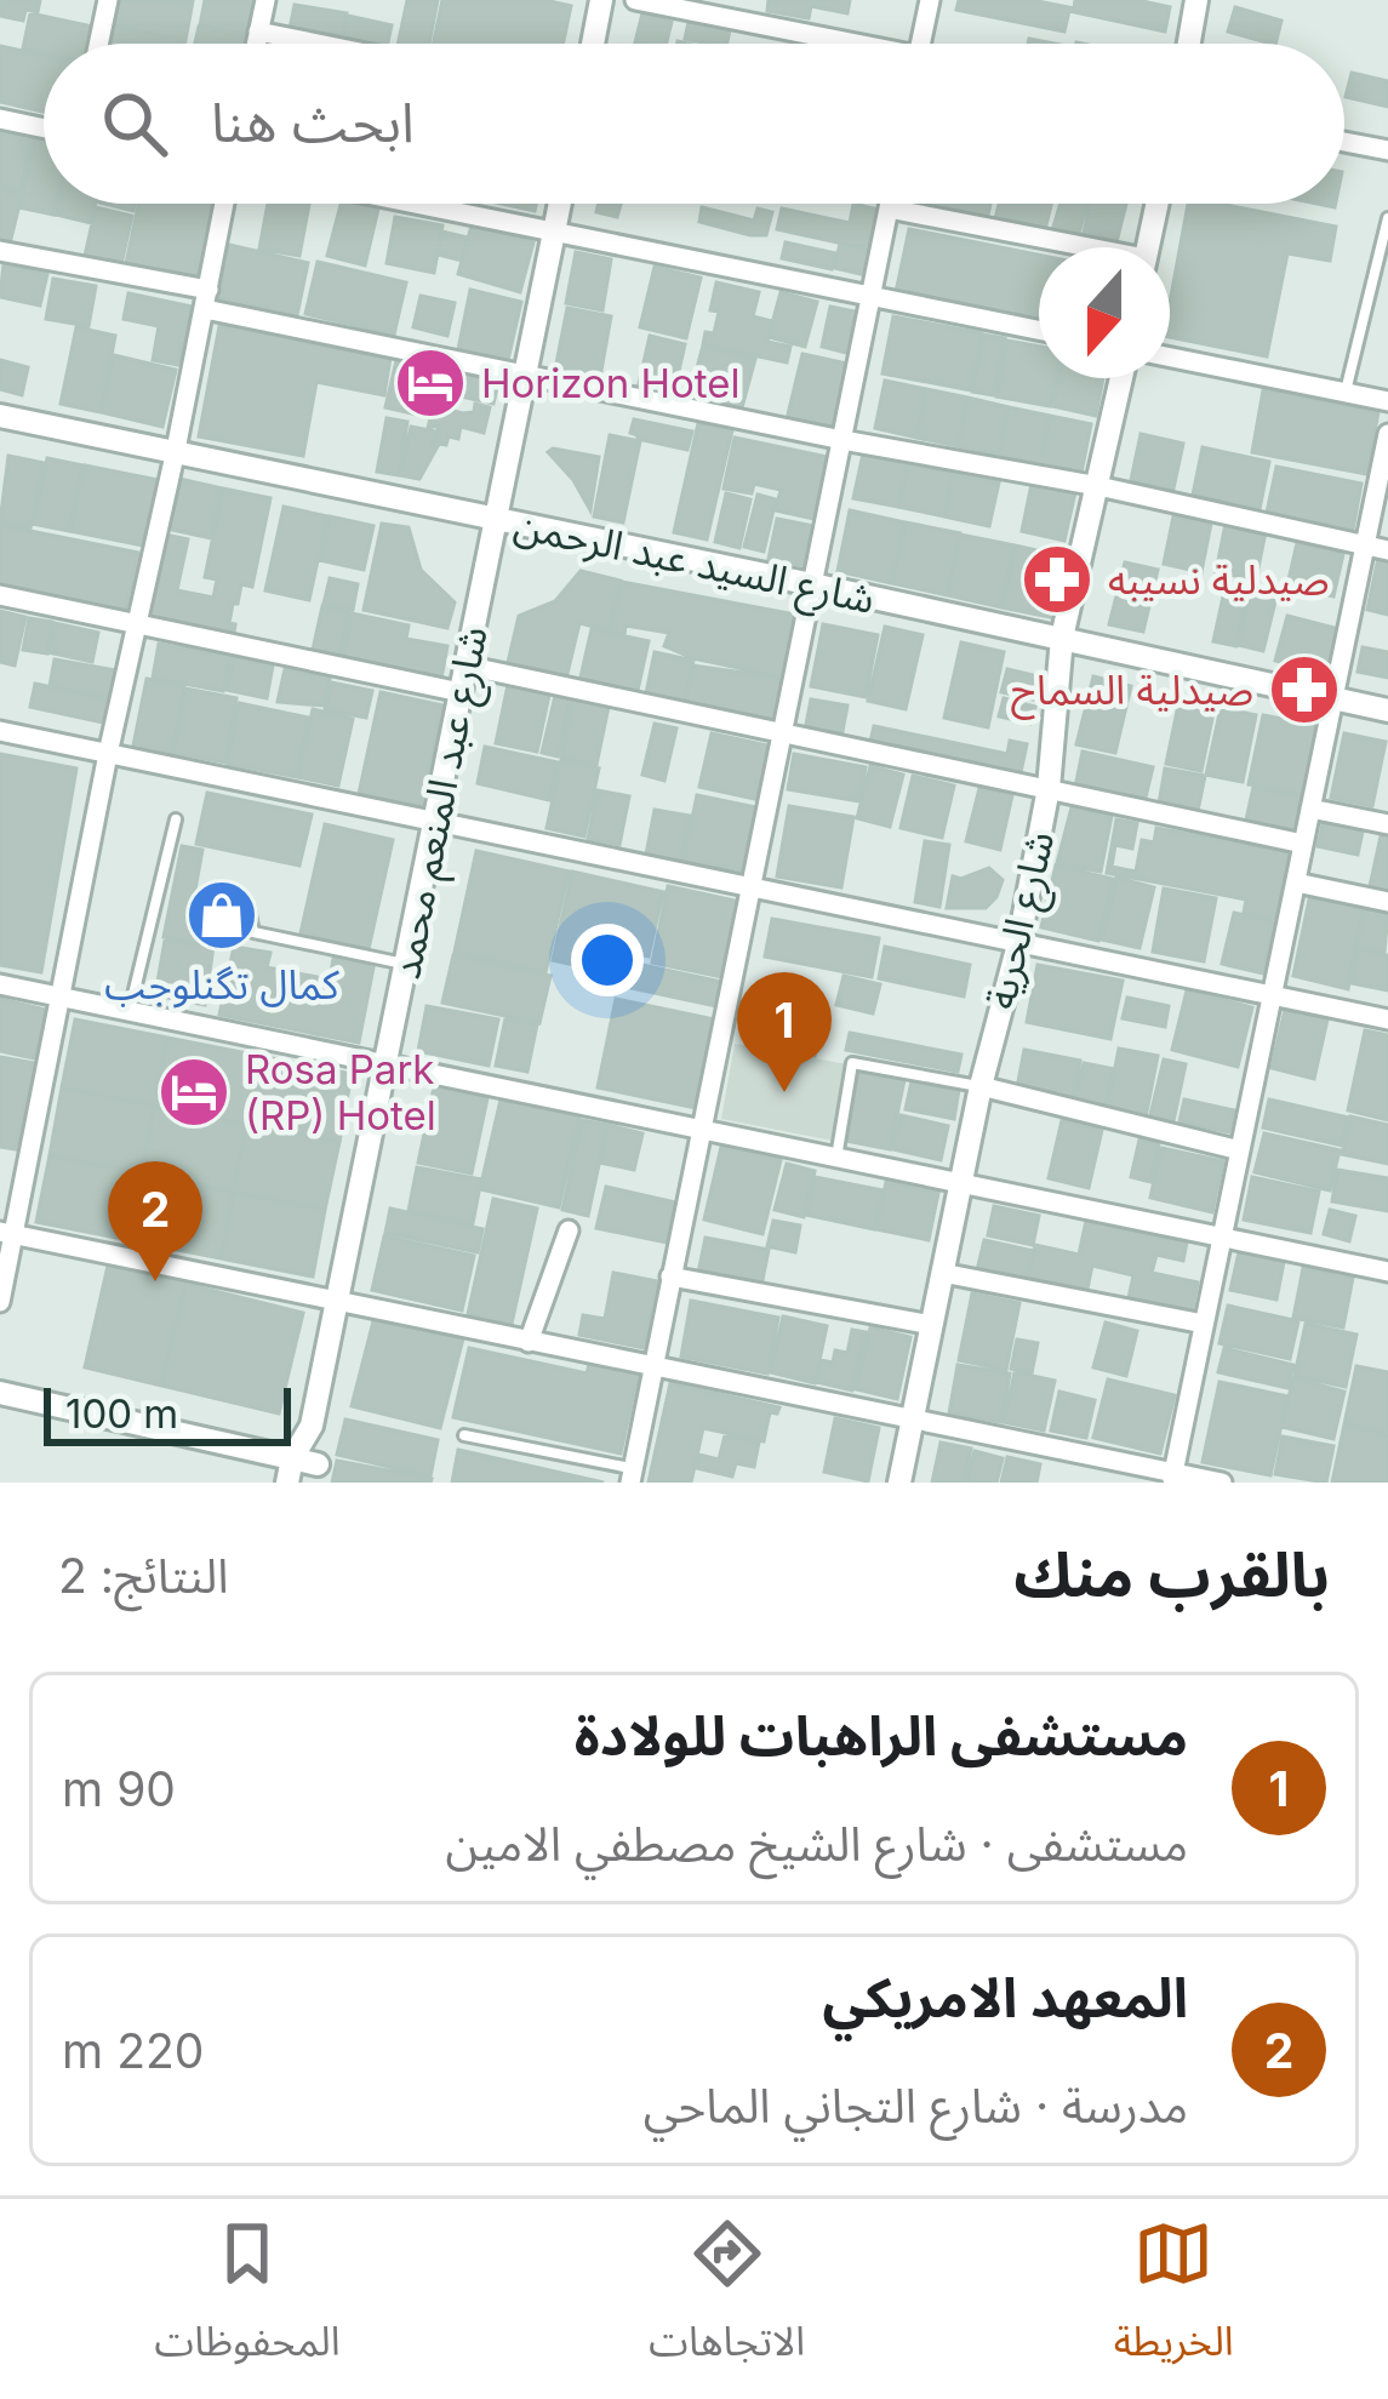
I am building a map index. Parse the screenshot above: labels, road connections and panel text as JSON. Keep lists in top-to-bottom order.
{
  "streets": {
    "street": ["شارع السيد عبد الرحمن", "شارع عبد المنعم محمد", "شارع الحرية"]
  },
  "crossings": [
    ["شارع السيد عبد الرحمن", "شارع عبد المنعم محمد"],
    ["شارع السيد عبد الرحمن", "شارع الحرية"]
  ],
  "places": {
    "hotel": ["Horizon Hotel", "Rosa Park (RP) Hotel"],
    "pharmacy": ["صيدلية نسيبه", "صيدلية السماح"],
    "shop": ["كمال تگنلوجب"]
  },
  "scale_bar": "100 m",
  "north": "bottom",
  "page": {
    "search": "ابحث هنا",
    "pins": ["1", "2"],
    "scale": "100 m",
    "heading": ["بالقرب منك", "النتائج: 2"],
    "list": [
      {
        "mark": "1",
        "name": "مستشفى الراهبات للولادة",
        "note": "مستشفى · شارع الشيخ مصطفي الامين",
        "value": "90 m"
      },
      {
        "mark": "2",
        "name": "المعهد الامريكي",
        "note": "مدرسة · شارع التجاني الماحي",
        "value": "220 m"
      }
    ],
    "nav": ["الخريطة", "الاتجاهات", "المحفوظات"]
  }
}
